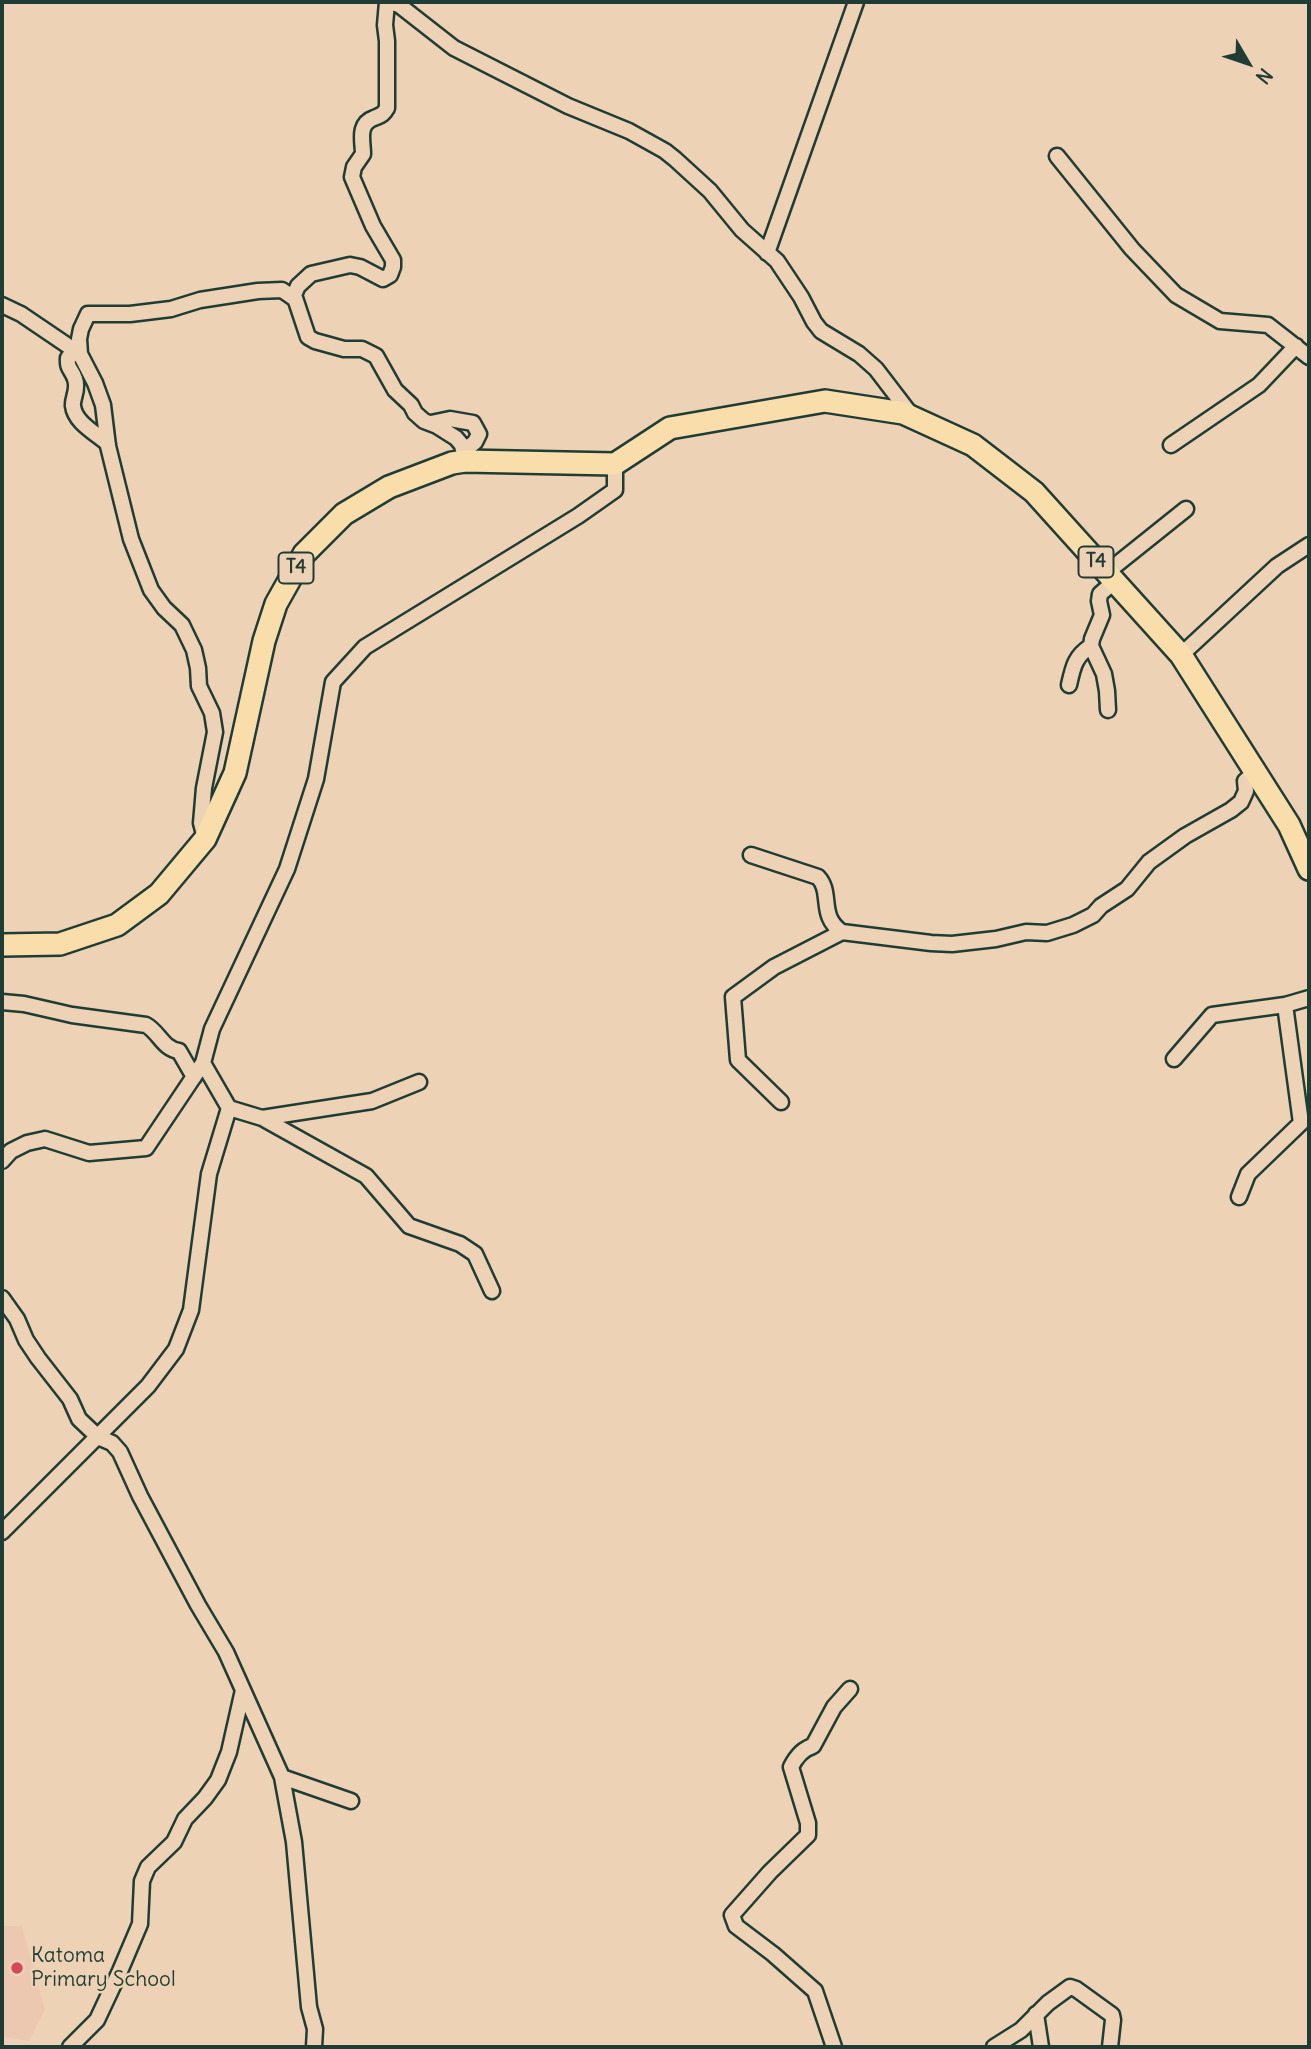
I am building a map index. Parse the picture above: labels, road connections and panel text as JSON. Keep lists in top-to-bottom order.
{
  "streets": {
    "highway": ["T4"]
  },
  "places": ["Katoma Primary School"],
  "north": "bottom right"
}
